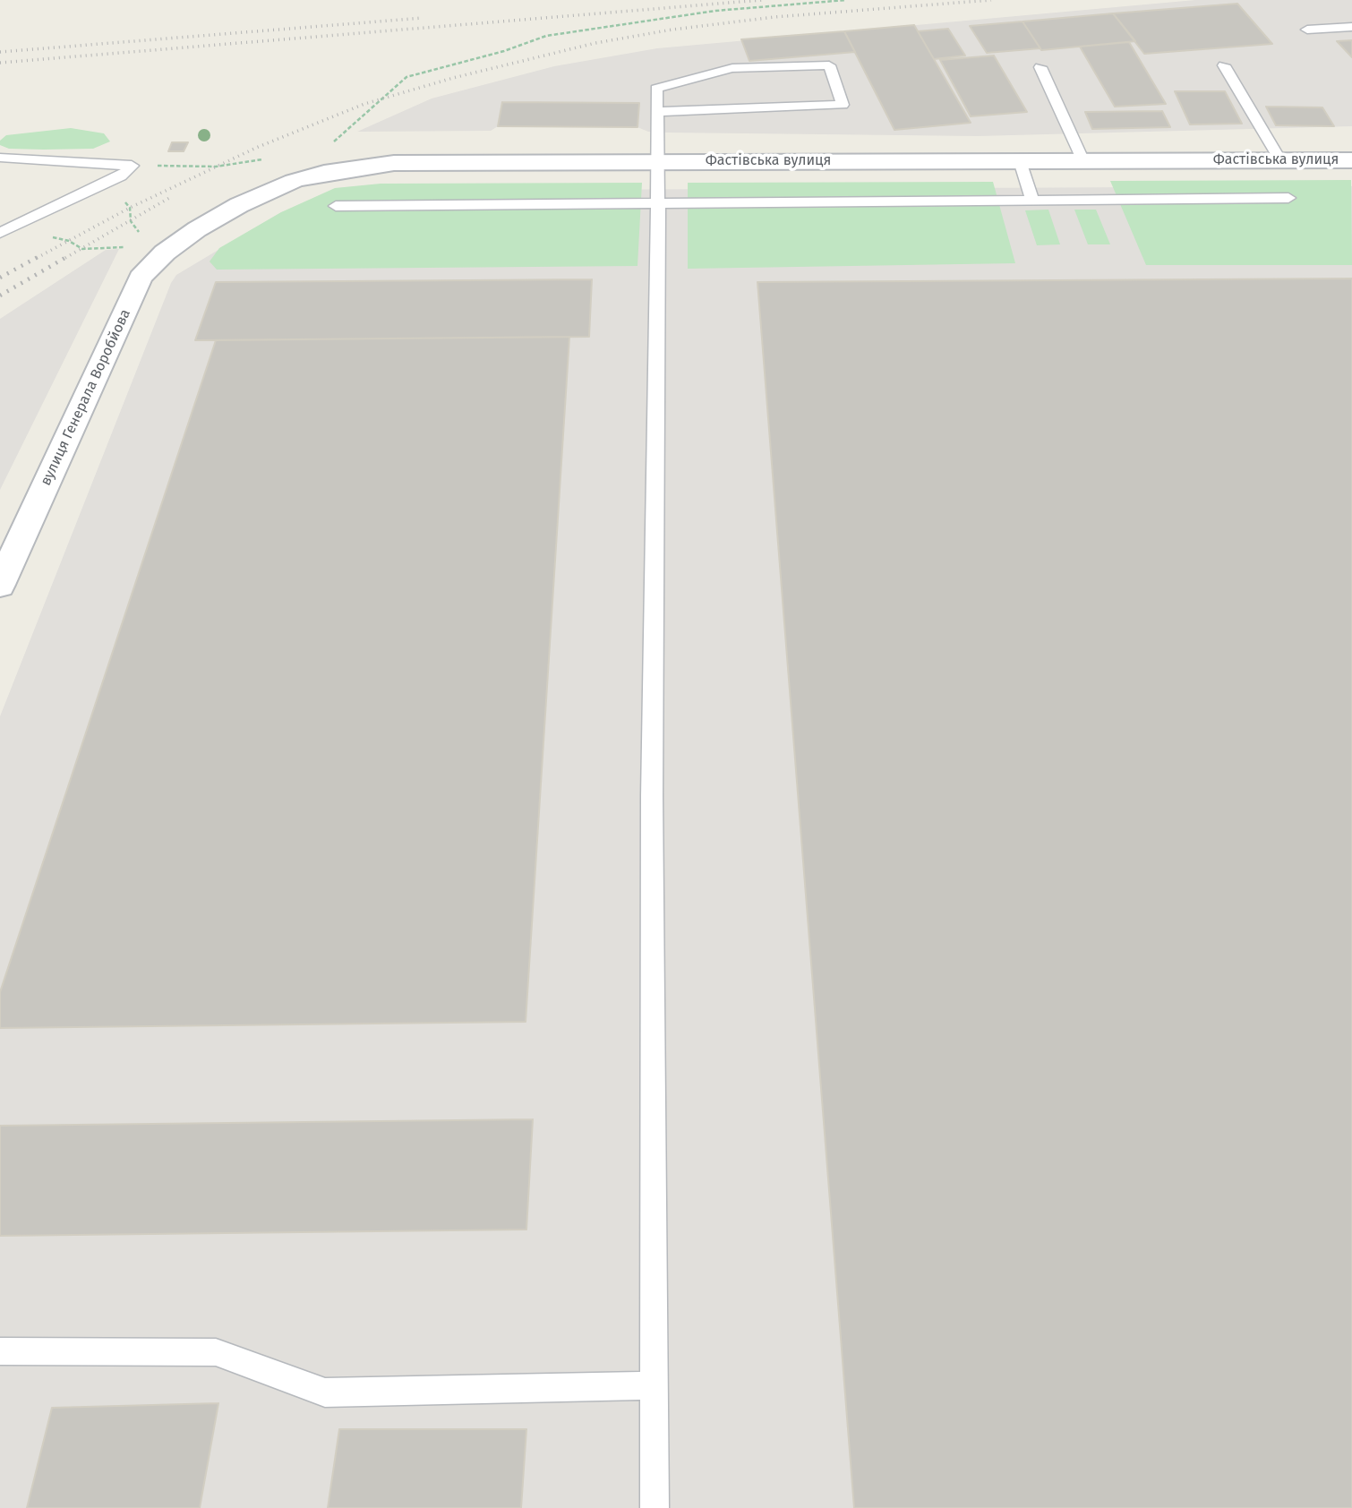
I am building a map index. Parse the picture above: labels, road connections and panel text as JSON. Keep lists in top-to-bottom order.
{
  "streets": {
    "street": ["Фастівська вулиця", "вулиця Генерала Воробйова"]
  },
  "crossings": [
    ["Фастівська вулиця", "вулиця Генерала Воробйова"]
  ]
}
